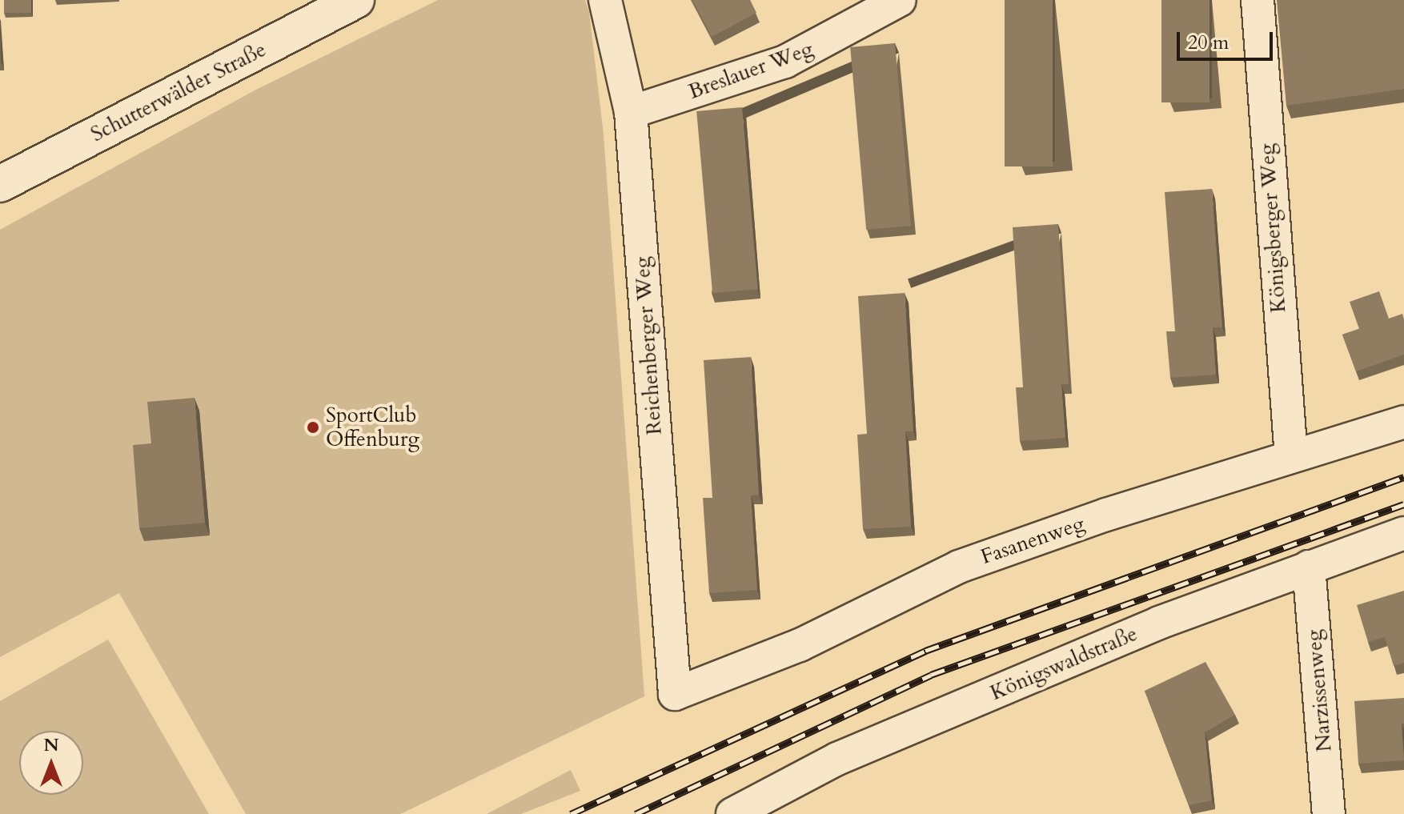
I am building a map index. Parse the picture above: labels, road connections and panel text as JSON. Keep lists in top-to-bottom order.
{
  "streets": {
    "main road": ["Schutterwälder Straße"],
    "street": [
      "Breslauer Weg",
      "Königsberger Weg",
      "Reichenberger Weg",
      "Fasanenweg",
      "Königswaldstraße",
      "Narzissenweg"
    ]
  },
  "crossings": [
    ["Breslauer Weg", "Reichenberger Weg"],
    ["Königsberger Weg", "Fasanenweg"],
    ["Reichenberger Weg", "Fasanenweg"],
    ["Königswaldstraße", "Narzissenweg"]
  ],
  "places": ["SportClub Offenburg"],
  "scale_bar": "20 m",
  "north": "top"
}
